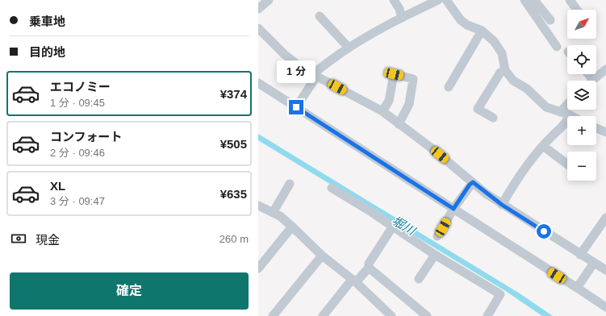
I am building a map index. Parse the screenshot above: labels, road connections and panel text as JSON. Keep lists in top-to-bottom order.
{
  "water": ["堀川"],
  "north": "top right",
  "page": {
    "banner": ["乗車地", "目的地"],
    "map_buttons": ["+", "−"],
    "bubble": "1 分",
    "list": [
      {
        "name": "エコノミー",
        "note": "1 分 · 09:45",
        "value": "¥374"
      },
      {
        "name": "コンフォート",
        "note": "2 分 · 09:46",
        "value": "¥505"
      },
      {
        "name": "XL",
        "note": "3 分 · 09:47",
        "value": "¥635"
      }
    ],
    "pay": ["現金", "260 m"],
    "buttons": "確定"
  }
}
